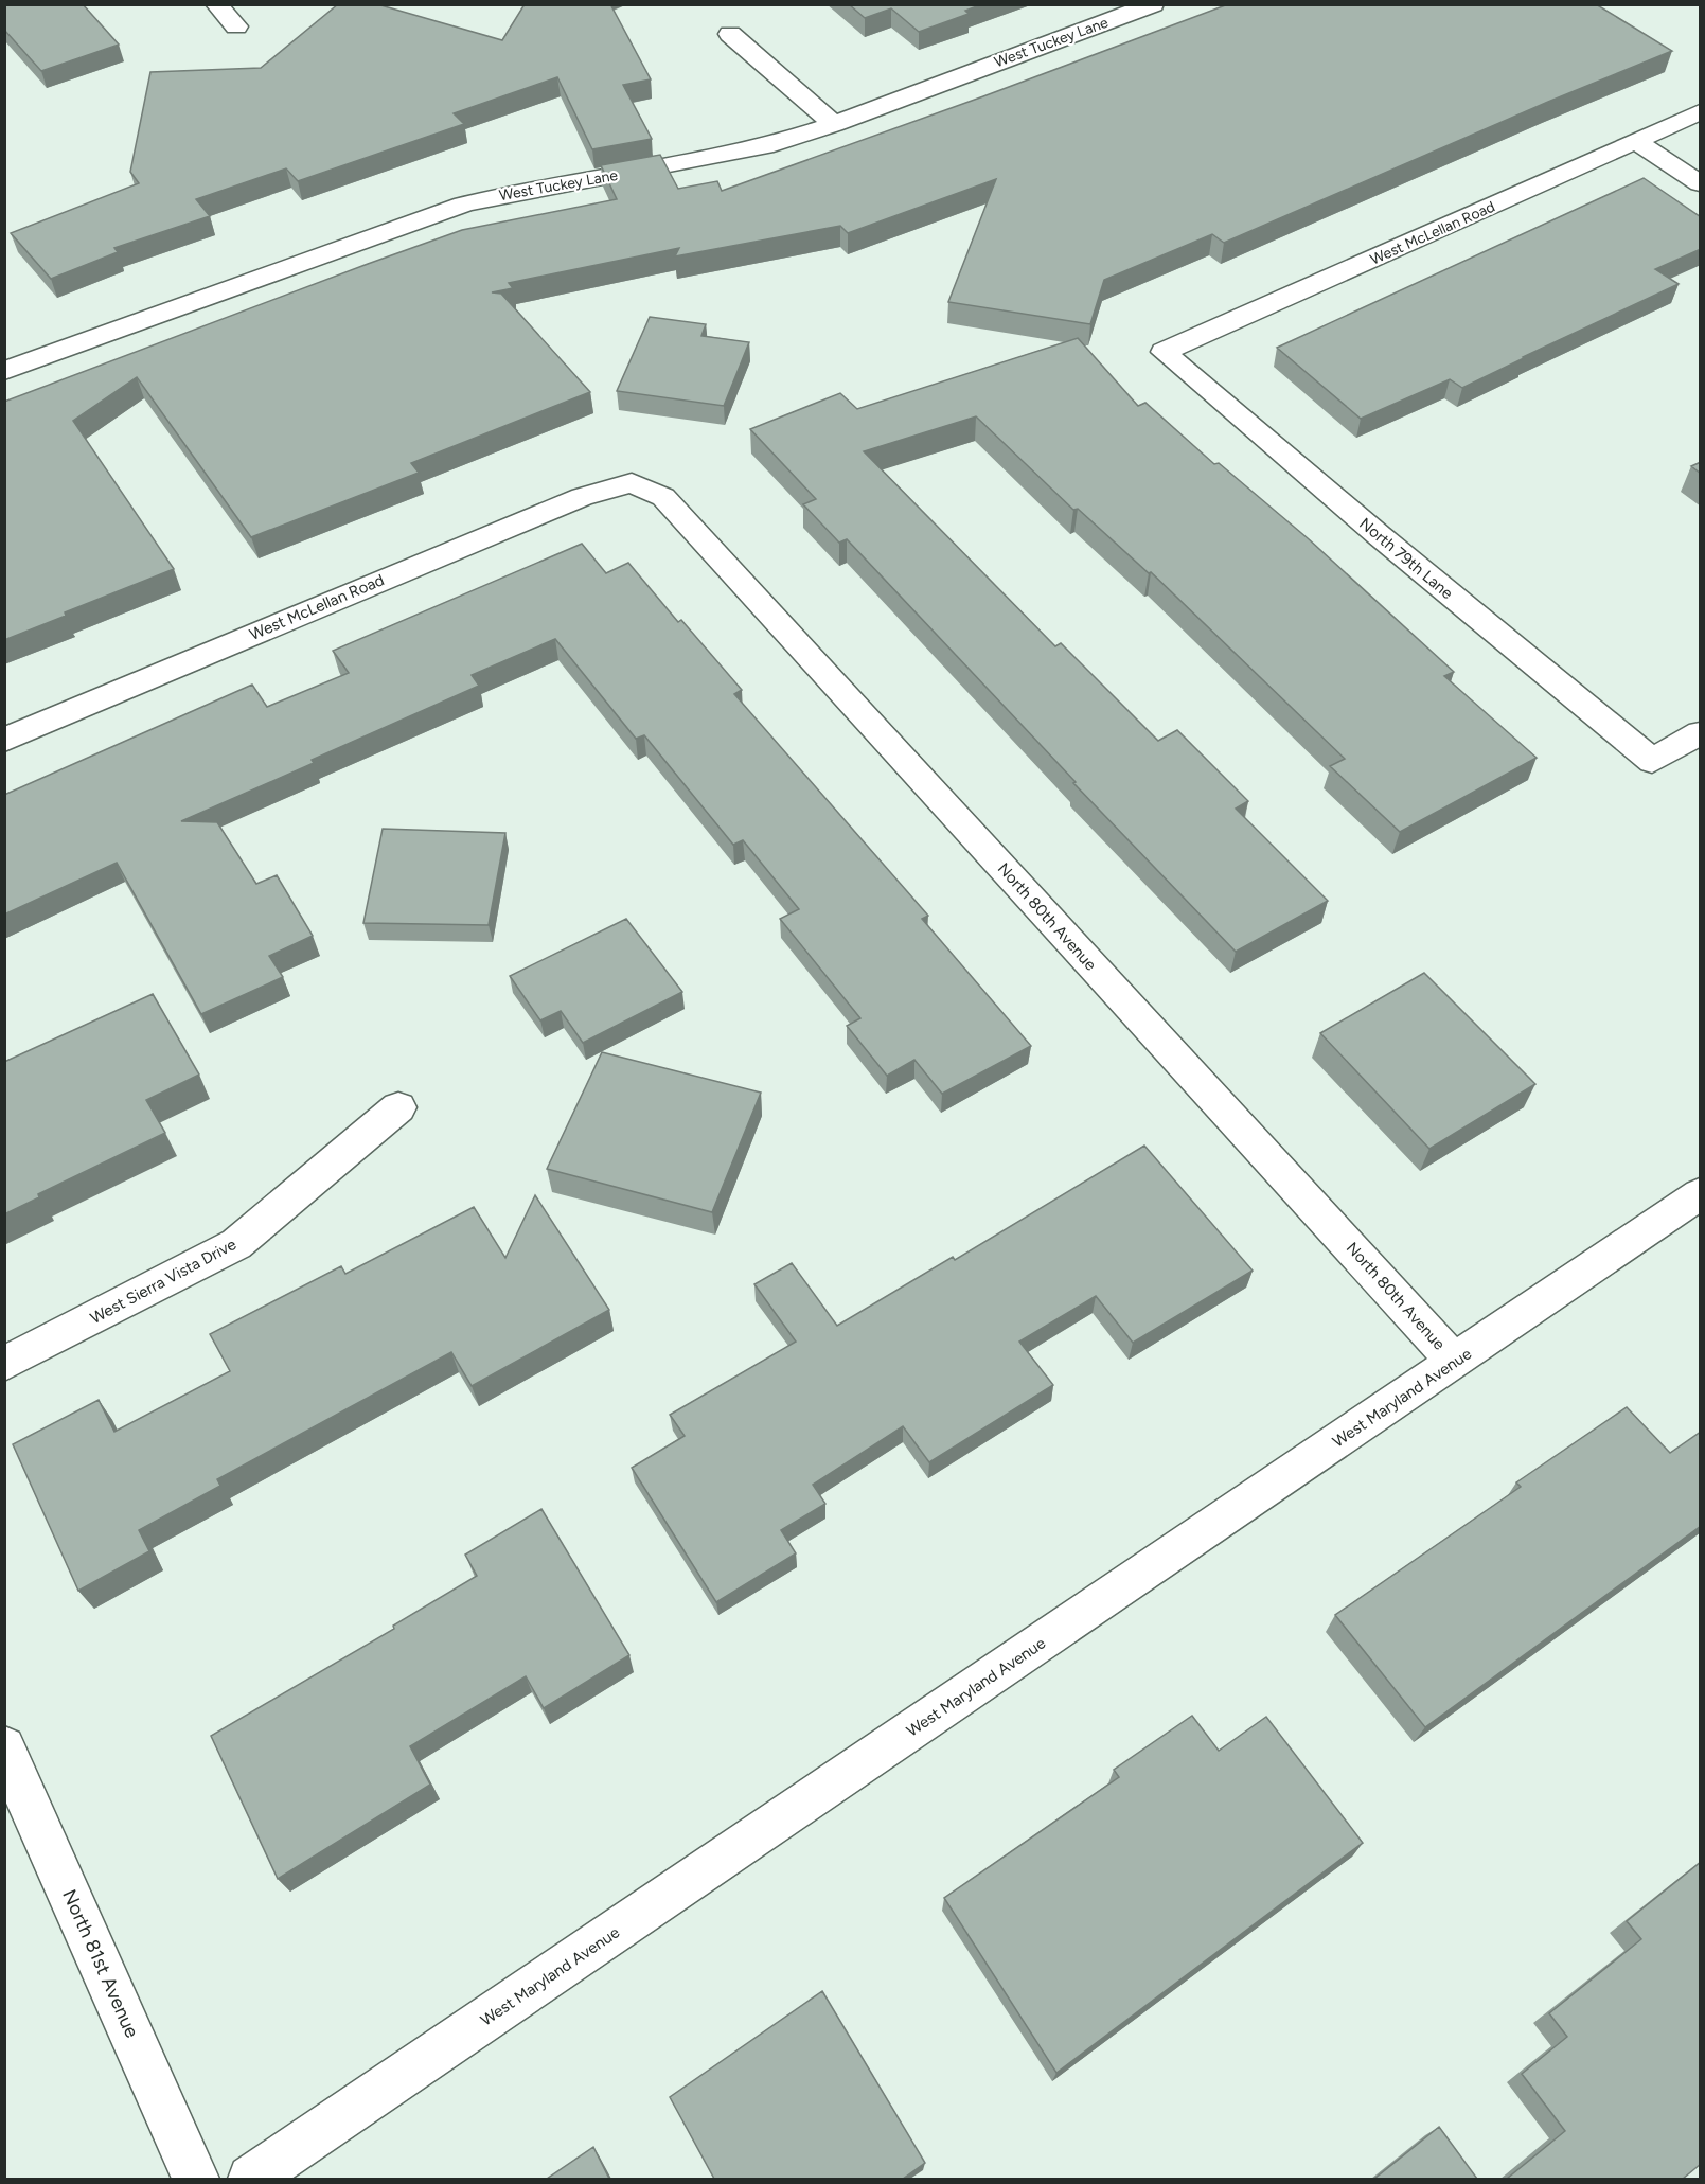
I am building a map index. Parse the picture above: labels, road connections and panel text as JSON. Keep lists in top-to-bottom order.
{
  "streets": {
    "street": [
      "West Tuckey Lane",
      "West McLellan Road",
      "North 79th Lane",
      "North 80th Avenue",
      "West Sierra Vista Drive",
      "West Maryland Avenue",
      "North 81st Avenue"
    ]
  },
  "crossings": [
    ["West McLellan Road", "North 79th Lane"],
    ["West McLellan Road", "North 80th Avenue"],
    ["North 80th Avenue", "West Maryland Avenue"]
  ]
}
